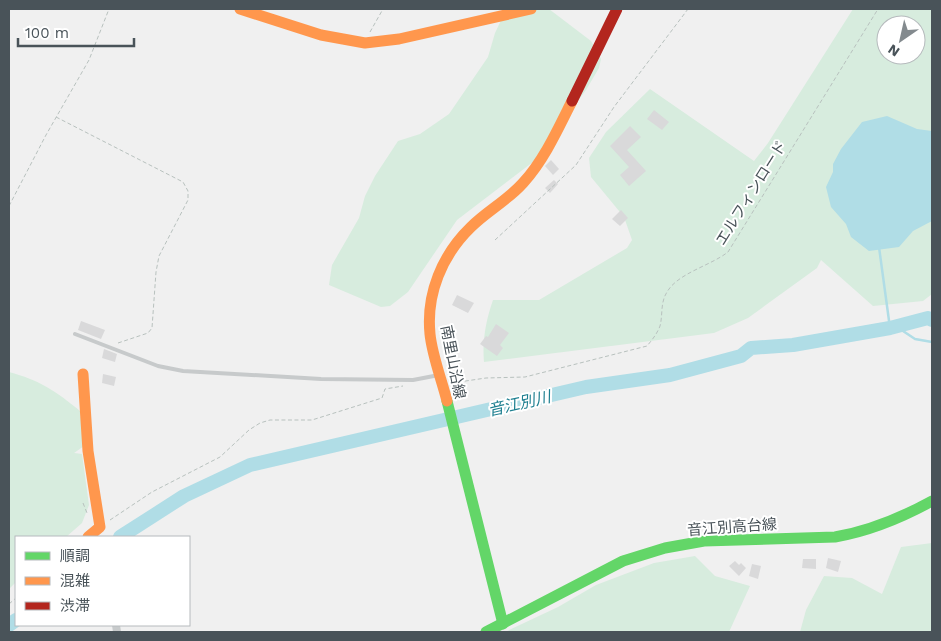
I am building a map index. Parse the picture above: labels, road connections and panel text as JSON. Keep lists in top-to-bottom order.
{
  "streets": {
    "street": ["南里山沿線", "音江別高台線"],
    "path": ["エルフィンロード"]
  },
  "crossings": [
    ["エルフィンロード", "南里山沿線"],
    ["南里山沿線", "音江別高台線"]
  ],
  "water": ["音江別川"],
  "legend": ["順調", "混雑", "渋滞"],
  "scale_bar": "100 m",
  "north": "bottom left"
}
